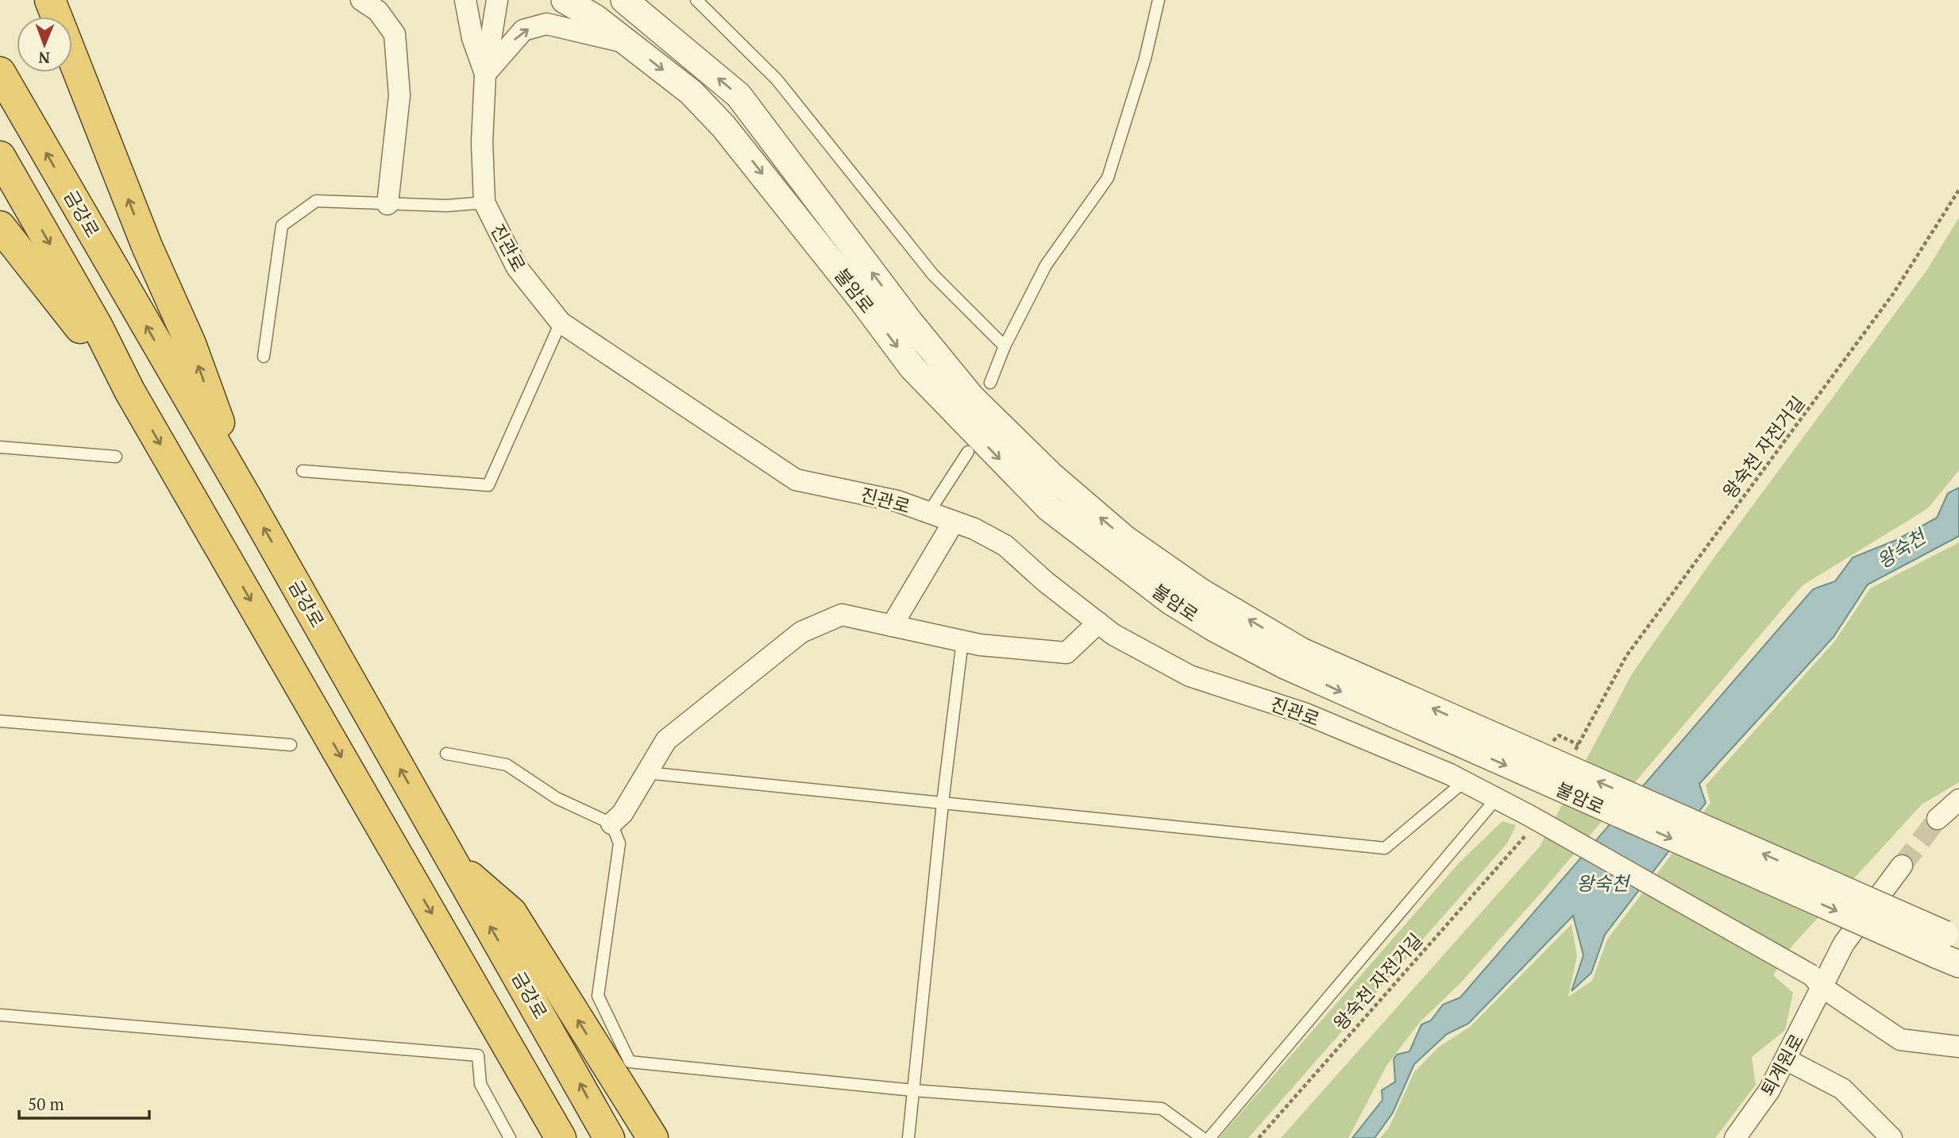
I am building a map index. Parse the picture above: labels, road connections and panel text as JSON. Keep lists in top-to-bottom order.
{
  "streets": {
    "highway": ["금강로"],
    "street": ["진관로", "불암로", "퇴계원로"],
    "path": ["왕숙천 자전거길"]
  },
  "crossings": [
    ["진관로", "퇴계원로"]
  ],
  "water": ["왕숙천"],
  "scale_bar": "50 m",
  "north": "bottom"
}
